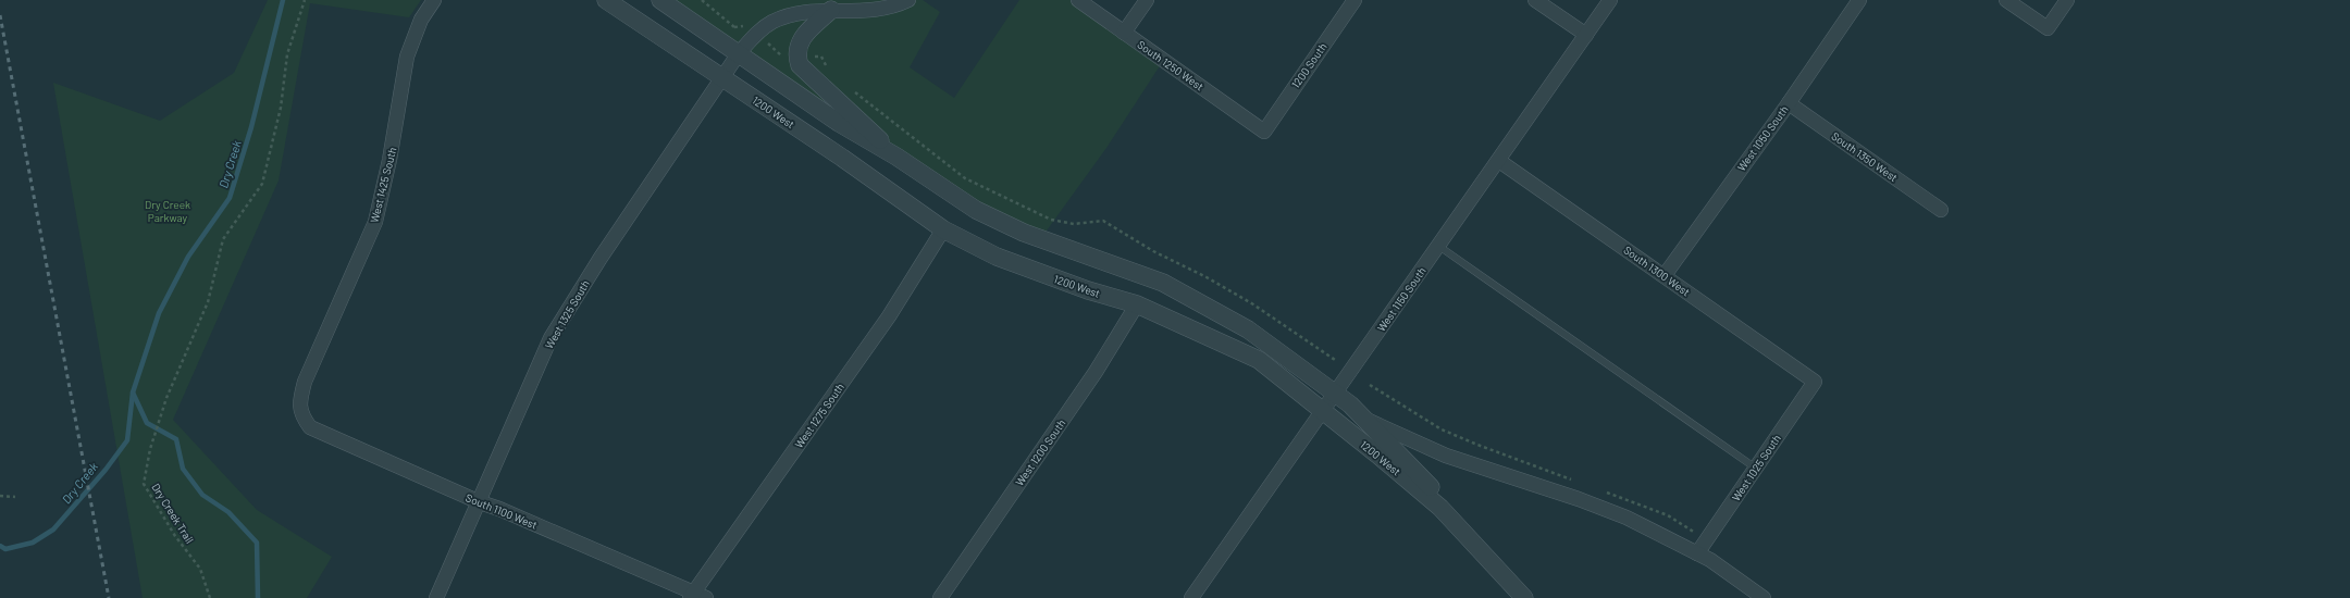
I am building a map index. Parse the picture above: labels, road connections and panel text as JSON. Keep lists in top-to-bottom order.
{
  "streets": {
    "street": [
      "South 1250 West",
      "1200 South",
      "1200 West",
      "West 1050 South",
      "South 1350 West",
      "West 1425 South",
      "South 1300 West",
      "West 1150 South",
      "West 1325 South",
      "West 1275 South",
      "West 1200 South",
      "West 1025 South",
      "South 1100 West"
    ],
    "path": ["Dry Creek Trail"]
  },
  "crossings": [
    ["South 1250 West", "1200 South"],
    ["1200 West", "West 1150 South"],
    ["1200 West", "West 1325 South"],
    ["1200 West", "West 1275 South"],
    ["1200 West", "West 1200 South"],
    ["West 1050 South", "South 1350 West"],
    ["West 1050 South", "South 1300 West"],
    ["West 1425 South", "South 1100 West"],
    ["South 1300 West", "West 1150 South"],
    ["South 1300 West", "West 1025 South"],
    ["West 1325 South", "South 1100 West"],
    ["West 1275 South", "South 1100 West"]
  ],
  "water": ["Dry Creek"],
  "parks": ["Dry Creek Parkway"]
}
